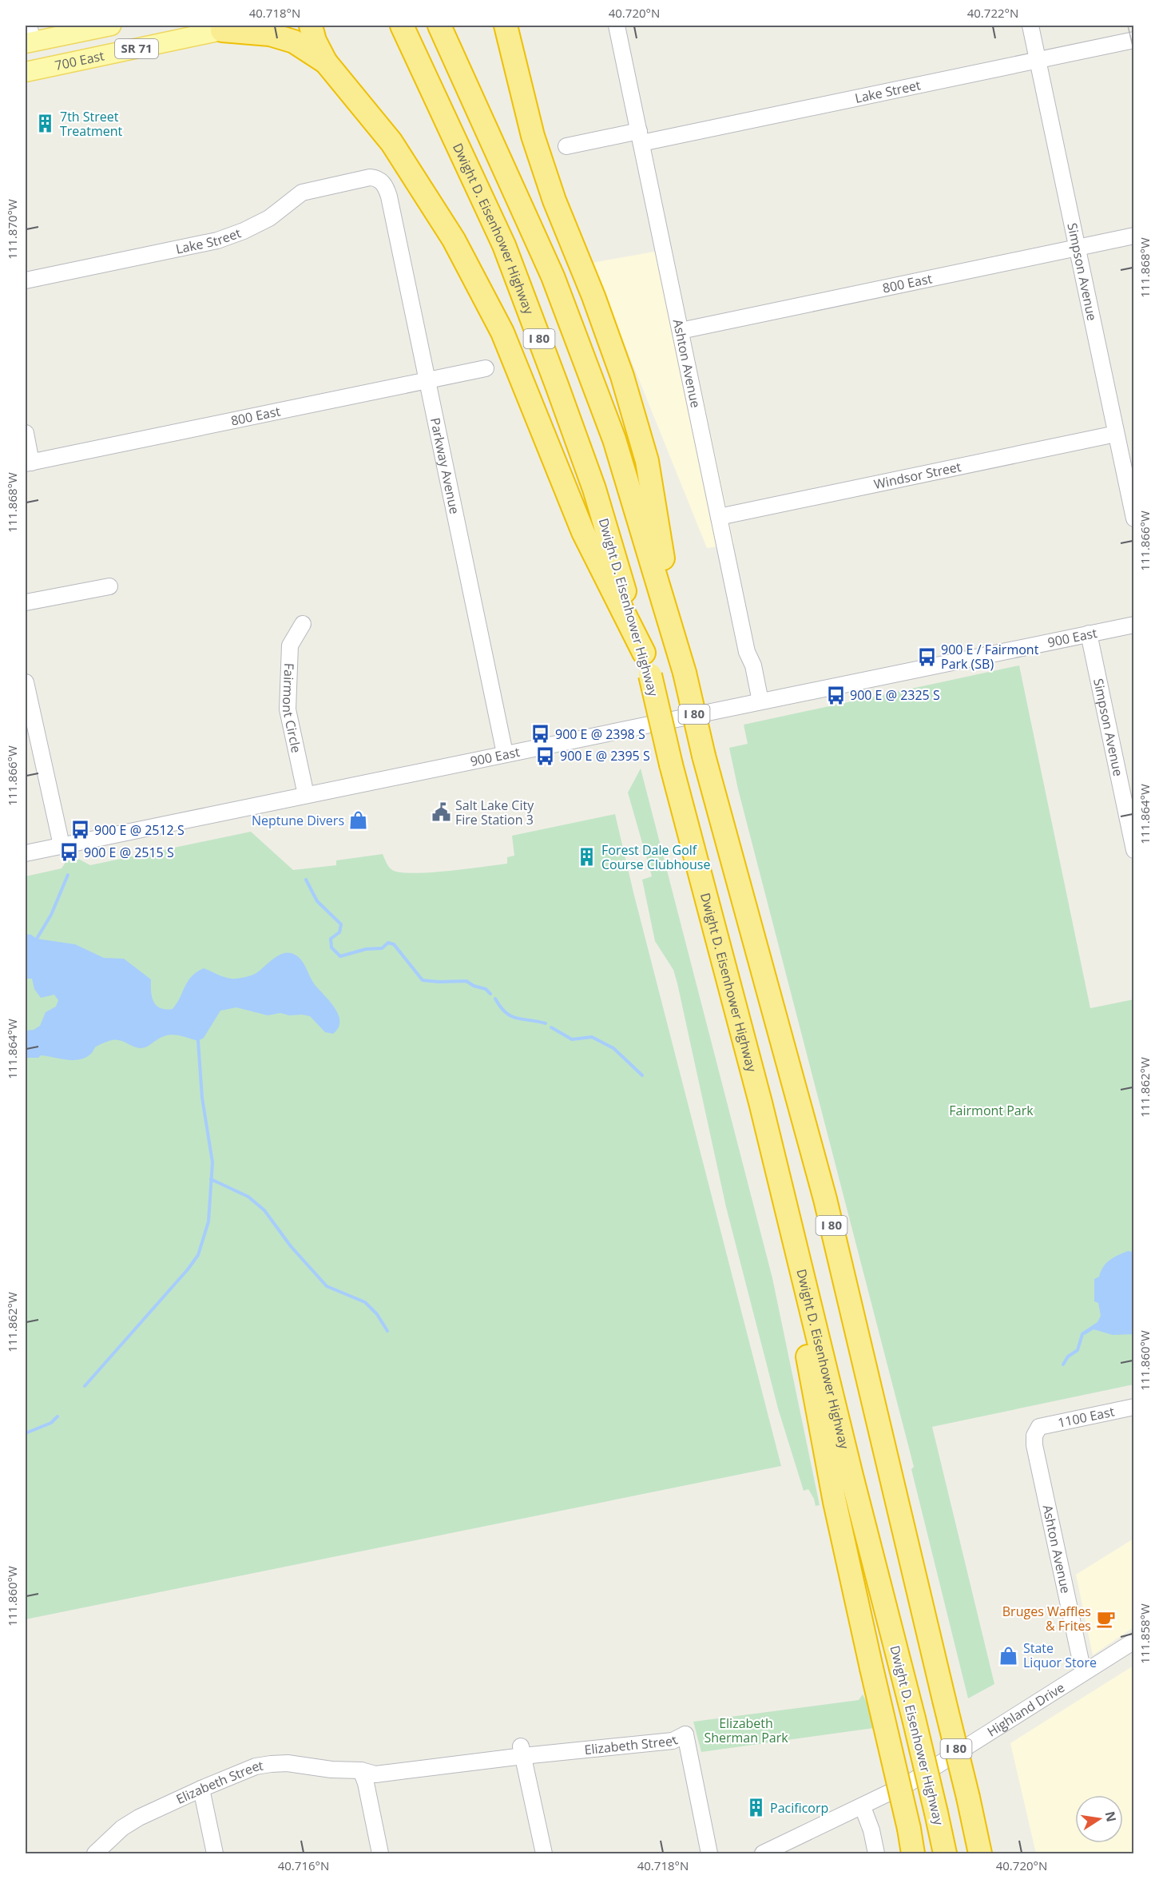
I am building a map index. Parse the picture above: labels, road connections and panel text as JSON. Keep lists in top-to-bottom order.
{
  "streets": {
    "highway": ["Dwight D. Eisenhower Highway", "I 80"],
    "main road": ["SR 71", "700 East"],
    "street": [
      "Lake Street",
      "Simpson Avenue",
      "800 East",
      "Ashton Avenue",
      "Parkway Avenue",
      "Windsor Street",
      "900 East",
      "Fairmont Circle",
      "1100 East",
      "Highland Drive",
      "Elizabeth Street"
    ]
  },
  "crossings": [
    ["Lake Street", "Simpson Avenue"],
    ["Lake Street", "Ashton Avenue"],
    ["Lake Street", "Parkway Avenue"],
    ["Simpson Avenue", "800 East"],
    ["Simpson Avenue", "Windsor Street"],
    ["Simpson Avenue", "900 East"],
    ["800 East", "Ashton Avenue"],
    ["800 East", "Parkway Avenue"],
    ["Ashton Avenue", "Windsor Street"],
    ["Ashton Avenue", "900 East"],
    ["Ashton Avenue", "1100 East"],
    ["Ashton Avenue", "Highland Drive"],
    ["Parkway Avenue", "900 East"],
    ["900 East", "Fairmont Circle"]
  ],
  "parks": ["Fairmont Park", "Elizabeth Sherman Park"],
  "places": {
    "building": ["7th Street Treatment", "Forest Dale Golf Course Clubhouse", "Pacificorp"],
    "bus stop": [
      "900 E / Fairmont Park (SB)",
      "900 E @ 2325 S",
      "900 E @ 2398 S",
      "900 E @ 2395 S",
      "900 E @ 2512 S",
      "900 E @ 2515 S"
    ],
    "public building": ["Salt Lake City Fire Station 3"],
    "shop": ["Neptune Divers", "State Liquor Store"],
    "cafe": ["Bruges Waffles & Frites"]
  },
  "north": "right",
  "coordinates": [
    "40.718°N",
    "40.720°N",
    "40.722°N",
    "111.870°W",
    "111.868°W",
    "111.866°W",
    "111.864°W",
    "111.862°W",
    "111.860°W",
    "111.858°W",
    "40.716°N"
  ]
}
